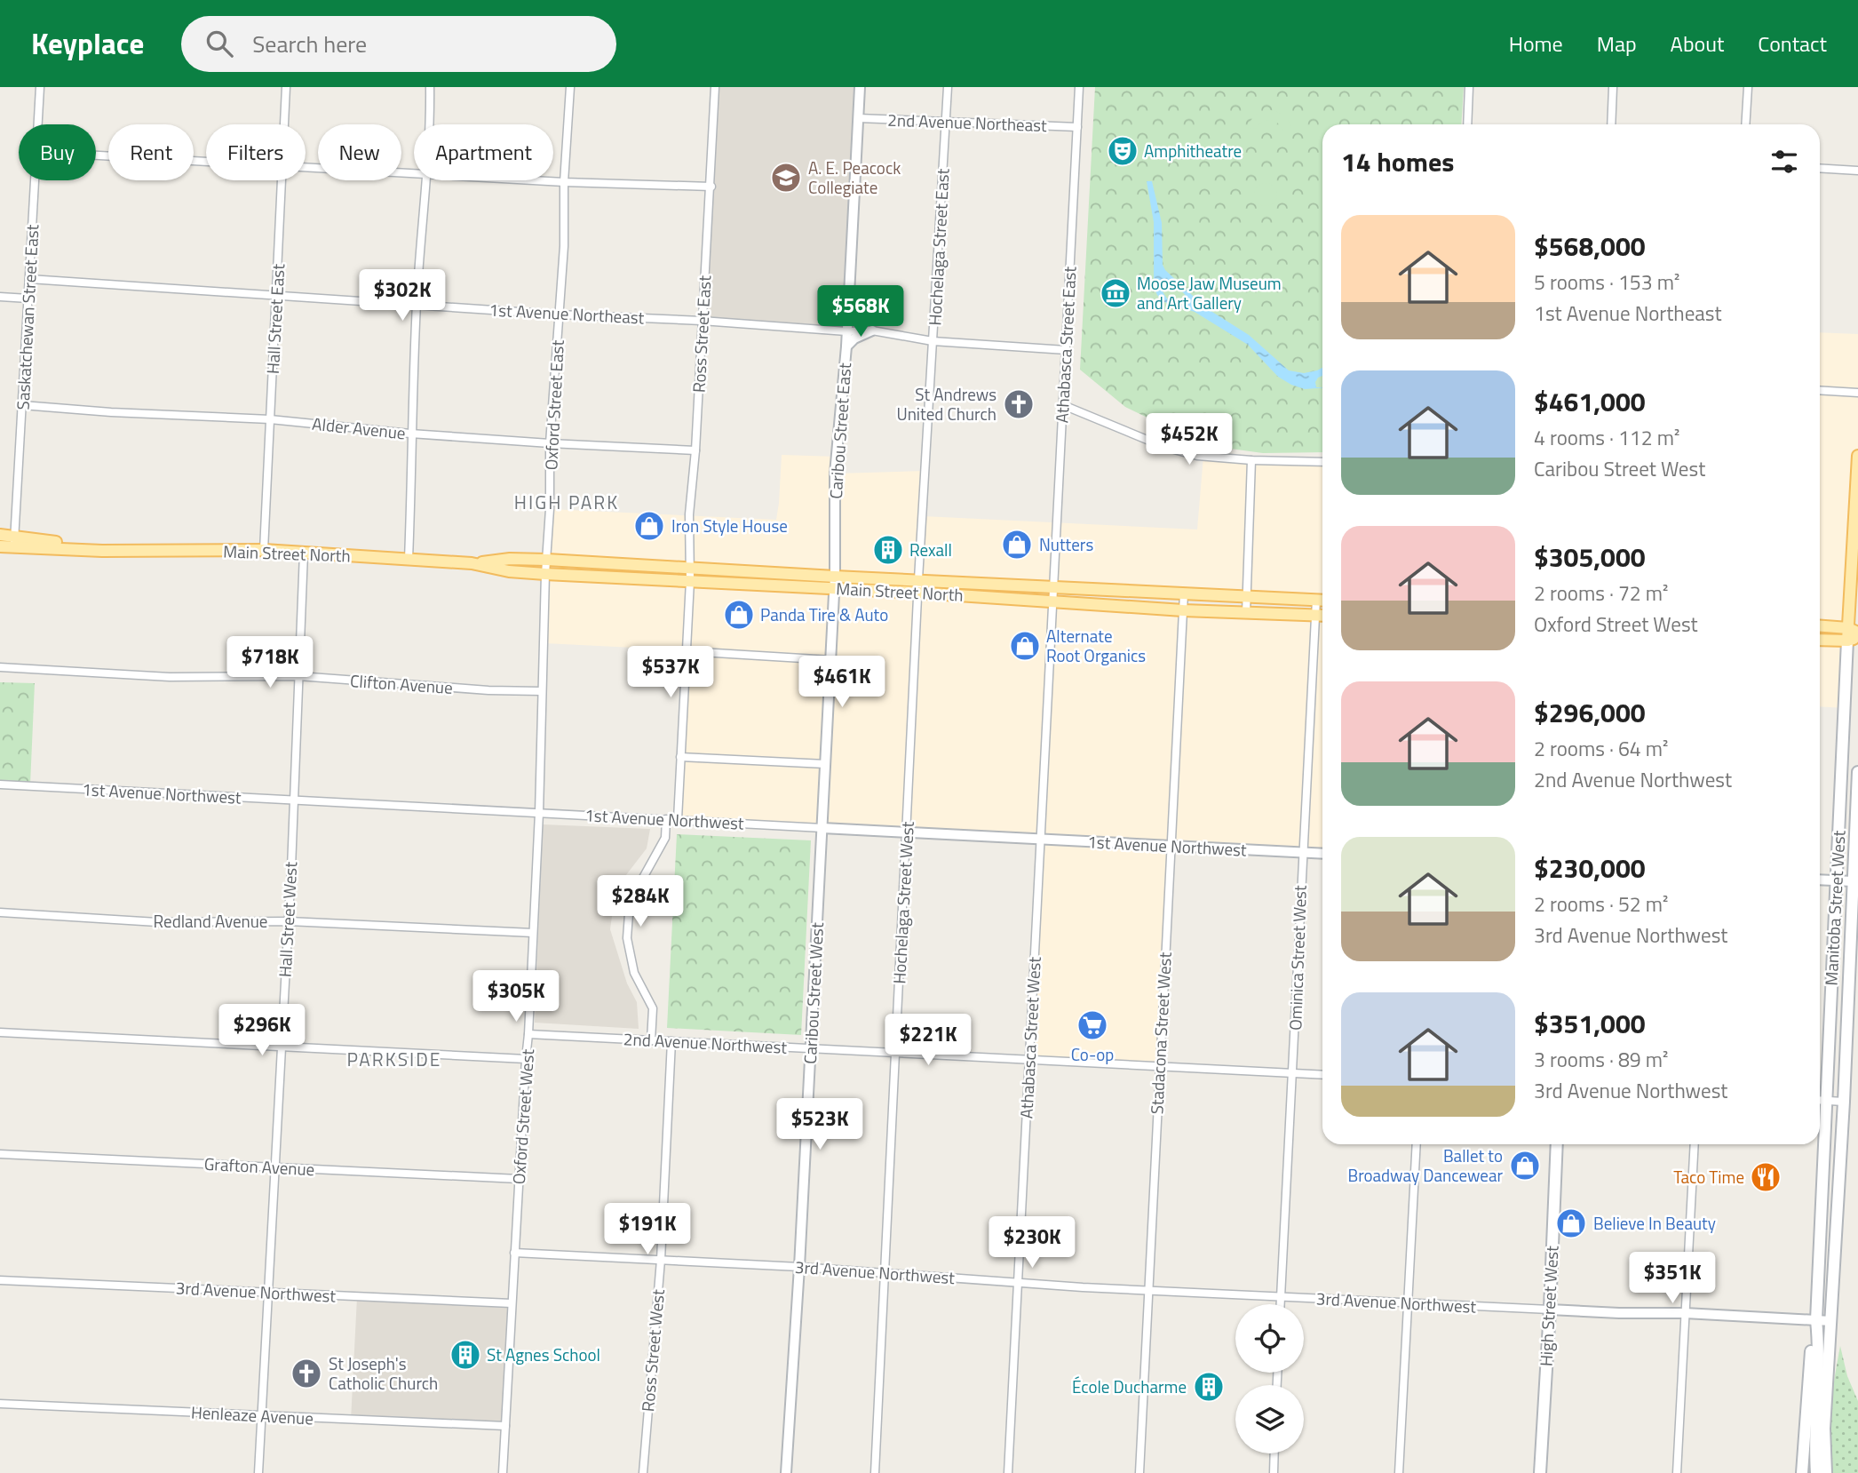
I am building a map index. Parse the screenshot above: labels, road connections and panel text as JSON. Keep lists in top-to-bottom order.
{
  "streets": {
    "main road": ["Main Street North", "Manitoba Street West", "High Street West"],
    "street": [
      "2nd Avenue Northeast",
      "Hochelaga Street East",
      "1st Avenue Northeast",
      "Saskatchewan Street East",
      "Hall Street East",
      "Ross Street East",
      "Athabasca Street East",
      "Oxford Street East",
      "Alder Avenue",
      "Caribou Street East",
      "Clifton Avenue",
      "1st Avenue Northwest",
      "Hochelaga Street West",
      "Hall Street West",
      "Redland Avenue",
      "Ominica Street West",
      "Caribou Street West",
      "Stadacona Street West",
      "Athabasca Street West",
      "2nd Avenue Northwest",
      "Oxford Street West",
      "Grafton Avenue",
      "3rd Avenue Northwest",
      "Ross Street West",
      "Henleaze Avenue"
    ]
  },
  "crossings": [
    ["2nd Avenue Northeast", "Hochelaga Street East"],
    ["2nd Avenue Northeast", "Athabasca Street East"],
    ["2nd Avenue Northeast", "Caribou Street East"],
    ["Hochelaga Street East", "1st Avenue Northeast"],
    ["Hochelaga Street East", "Main Street North"],
    ["Hochelaga Street East", "Hochelaga Street West"],
    ["1st Avenue Northeast", "Saskatchewan Street East"],
    ["1st Avenue Northeast", "Hall Street East"],
    ["1st Avenue Northeast", "Ross Street East"],
    ["1st Avenue Northeast", "Athabasca Street East"],
    ["1st Avenue Northeast", "Oxford Street East"],
    ["1st Avenue Northeast", "Caribou Street East"],
    ["Saskatchewan Street East", "Alder Avenue"],
    ["Saskatchewan Street East", "Main Street North"],
    ["Hall Street East", "Alder Avenue"],
    ["Hall Street East", "Main Street North"],
    ["Ross Street East", "Alder Avenue"],
    ["Ross Street East", "Main Street North"],
    ["Athabasca Street East", "Main Street North"],
    ["Athabasca Street East", "Athabasca Street West"],
    ["Oxford Street East", "Alder Avenue"],
    ["Oxford Street East", "Main Street North"],
    ["Oxford Street East", "Oxford Street West"],
    ["Caribou Street East", "Main Street North"],
    ["Caribou Street East", "Caribou Street West"],
    ["Main Street North", "Hochelaga Street West"],
    ["Main Street North", "Hall Street West"],
    ["Main Street North", "Ominica Street West"],
    ["Main Street North", "Caribou Street West"],
    ["Main Street North", "Stadacona Street West"],
    ["Main Street North", "Athabasca Street West"],
    ["Main Street North", "Oxford Street West"],
    ["Clifton Avenue", "Hall Street West"],
    ["Clifton Avenue", "Oxford Street West"],
    ["1st Avenue Northwest", "Hochelaga Street West"],
    ["1st Avenue Northwest", "Hall Street West"],
    ["1st Avenue Northwest", "Ominica Street West"],
    ["1st Avenue Northwest", "Caribou Street West"],
    ["1st Avenue Northwest", "Stadacona Street West"],
    ["1st Avenue Northwest", "Athabasca Street West"],
    ["1st Avenue Northwest", "Oxford Street West"],
    ["Hochelaga Street West", "2nd Avenue Northwest"],
    ["Hochelaga Street West", "3rd Avenue Northwest"],
    ["Manitoba Street West", "3rd Avenue Northwest"],
    ["Hall Street West", "Redland Avenue"],
    ["Hall Street West", "Grafton Avenue"],
    ["Hall Street West", "3rd Avenue Northwest"],
    ["Hall Street West", "Henleaze Avenue"],
    ["Redland Avenue", "Oxford Street West"],
    ["Ominica Street West", "2nd Avenue Northwest"],
    ["Ominica Street West", "3rd Avenue Northwest"],
    ["Caribou Street West", "2nd Avenue Northwest"],
    ["Caribou Street West", "3rd Avenue Northwest"],
    ["Stadacona Street West", "2nd Avenue Northwest"],
    ["Stadacona Street West", "3rd Avenue Northwest"],
    ["Athabasca Street West", "2nd Avenue Northwest"],
    ["Athabasca Street West", "3rd Avenue Northwest"],
    ["2nd Avenue Northwest", "Oxford Street West"],
    ["2nd Avenue Northwest", "Ross Street West"],
    ["Oxford Street West", "Grafton Avenue"],
    ["Oxford Street West", "3rd Avenue Northwest"],
    ["Oxford Street West", "Henleaze Avenue"],
    ["3rd Avenue Northwest", "High Street West"],
    ["3rd Avenue Northwest", "Ross Street West"]
  ],
  "districts": ["HIGH PARK", "PARKSIDE"],
  "places": {
    "theatre": ["Amphitheatre"],
    "school or university": ["A. E. Peacock Collegiate"],
    "museum": ["Moose Jaw Museum and Art Gallery"],
    "church": ["St Andrews United Church", "St Joseph's Catholic Church"],
    "shop": [
      "Iron Style House",
      "Nutters",
      "Panda Tire & Auto",
      "Alternate Root Organics",
      "Ballet to Broadway Dancewear",
      "Believe In Beauty"
    ],
    "building": ["Rexall", "St Agnes School", "École Ducharme"],
    "supermarket": ["Co-op"],
    "restaurant": ["Taco Time"]
  },
  "page": {
    "header": "Keyplace",
    "search": "Search here",
    "nav": [
      "Home",
      "Map",
      "About",
      "Contact"
    ],
    "chip": [
      "Buy",
      "Rent",
      "Filters",
      "New",
      "Apartment"
    ],
    "heading": "14 homes",
    "list": [
      {
        "name": "$568,000",
        "note": "5 rooms · 153 m² · 1st Avenue Northeast"
      },
      {
        "name": "$461,000",
        "note": "4 rooms · 112 m² · Caribou Street West"
      },
      {
        "name": "$305,000",
        "note": "2 rooms · 72 m² · Oxford Street West"
      },
      {
        "name": "$296,000",
        "note": "2 rooms · 64 m² · 2nd Avenue Northwest"
      },
      {
        "name": "$230,000",
        "note": "2 rooms · 52 m² · 3rd Avenue Northwest"
      },
      {
        "name": "$351,000",
        "note": "3 rooms · 89 m² · 3rd Avenue Northwest"
      }
    ],
    "price": [
      "$302K",
      "$568K",
      "$452K",
      "$718K",
      "$537K",
      "$461K",
      "$284K",
      "$305K",
      "$296K",
      "$221K",
      "$523K",
      "$191K",
      "$230K",
      "$351K"
    ]
  }
}
